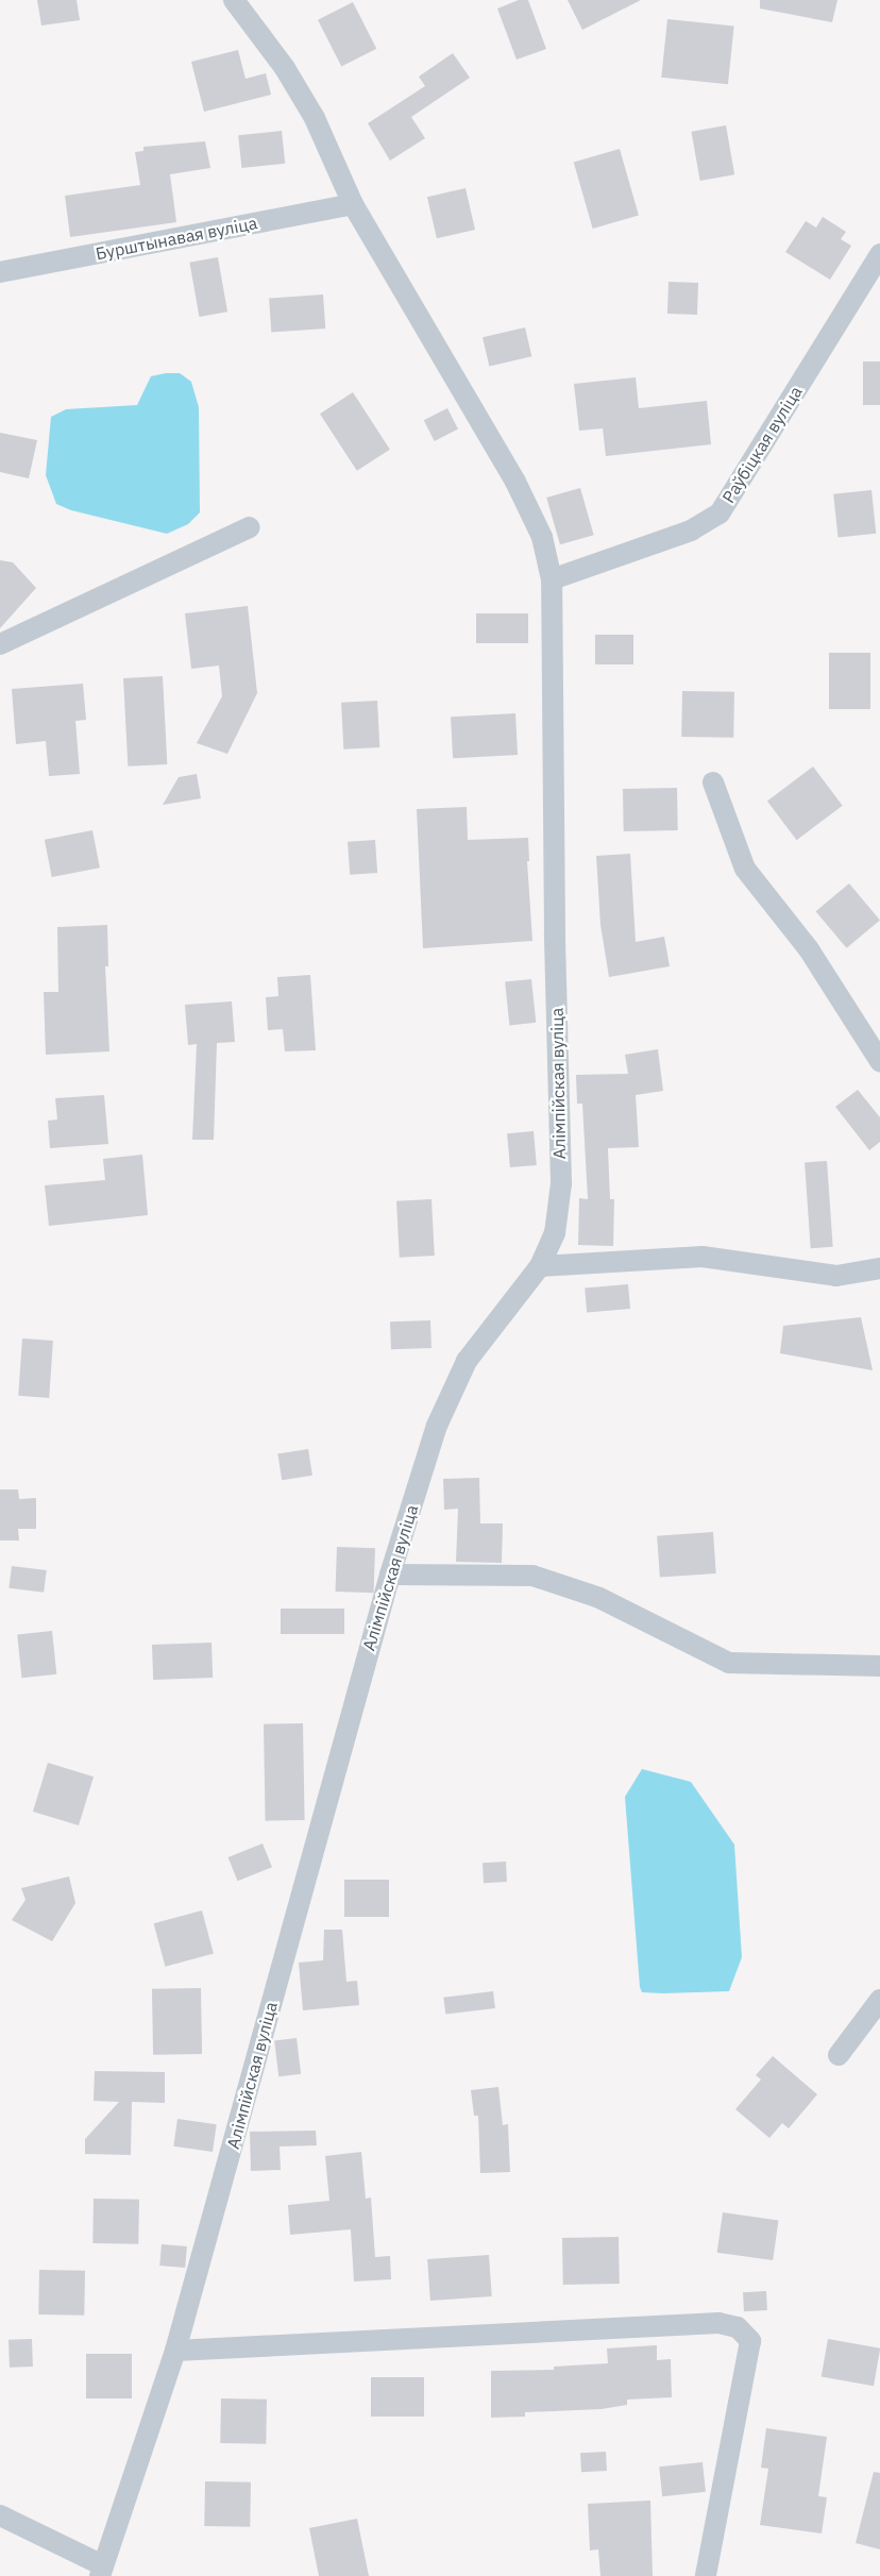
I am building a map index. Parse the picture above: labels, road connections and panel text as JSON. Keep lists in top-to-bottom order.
{
  "streets": {
    "street": ["Бурштынавая вуліца", "Раўбіцкая вуліца", "Алімпійская вуліца"]
  },
  "crossings": [
    ["Бурштынавая вуліца", "Алімпійская вуліца"],
    ["Раўбіцкая вуліца", "Алімпійская вуліца"]
  ]
}
